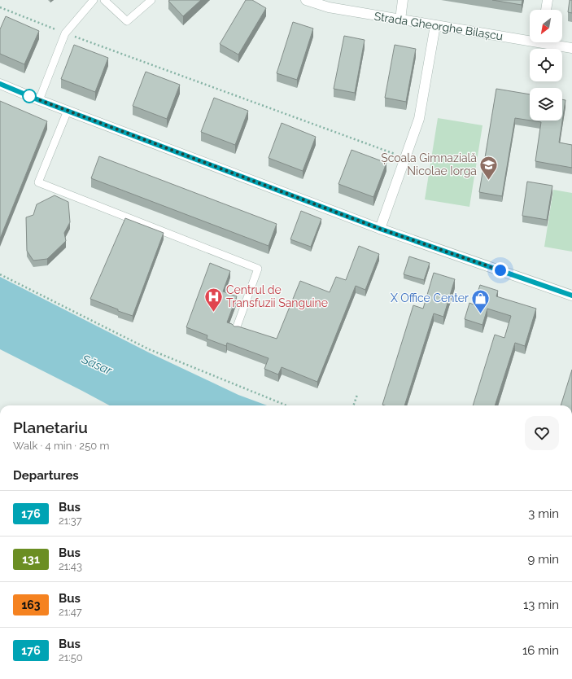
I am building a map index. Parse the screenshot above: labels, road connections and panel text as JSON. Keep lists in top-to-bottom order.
{
  "streets": {
    "street": ["Strada Gheorghe Bilașcu"]
  },
  "water": ["Săsar"],
  "places": {
    "school or university": ["Școala Gimnazială Nicolae Iorga"],
    "hospital": ["Centrul de Transfuzii Sanguine"],
    "shop": ["X Office Center"]
  },
  "lines": ["bus line 176"],
  "north": "bottom left",
  "page": {
    "heading": [
      ["Planetariu", "Walk · 4 min · 250 m"],
      "Departures"
    ],
    "list": [
      {
        "mark": "176",
        "name": "Bus",
        "note": "21:37",
        "value": "3 min"
      },
      {
        "mark": "131",
        "name": "Bus",
        "note": "21:43",
        "value": "9 min"
      },
      {
        "mark": "163",
        "name": "Bus",
        "note": "21:47",
        "value": "13 min"
      },
      {
        "mark": "176",
        "name": "Bus",
        "note": "21:50",
        "value": "16 min"
      }
    ]
  }
}
